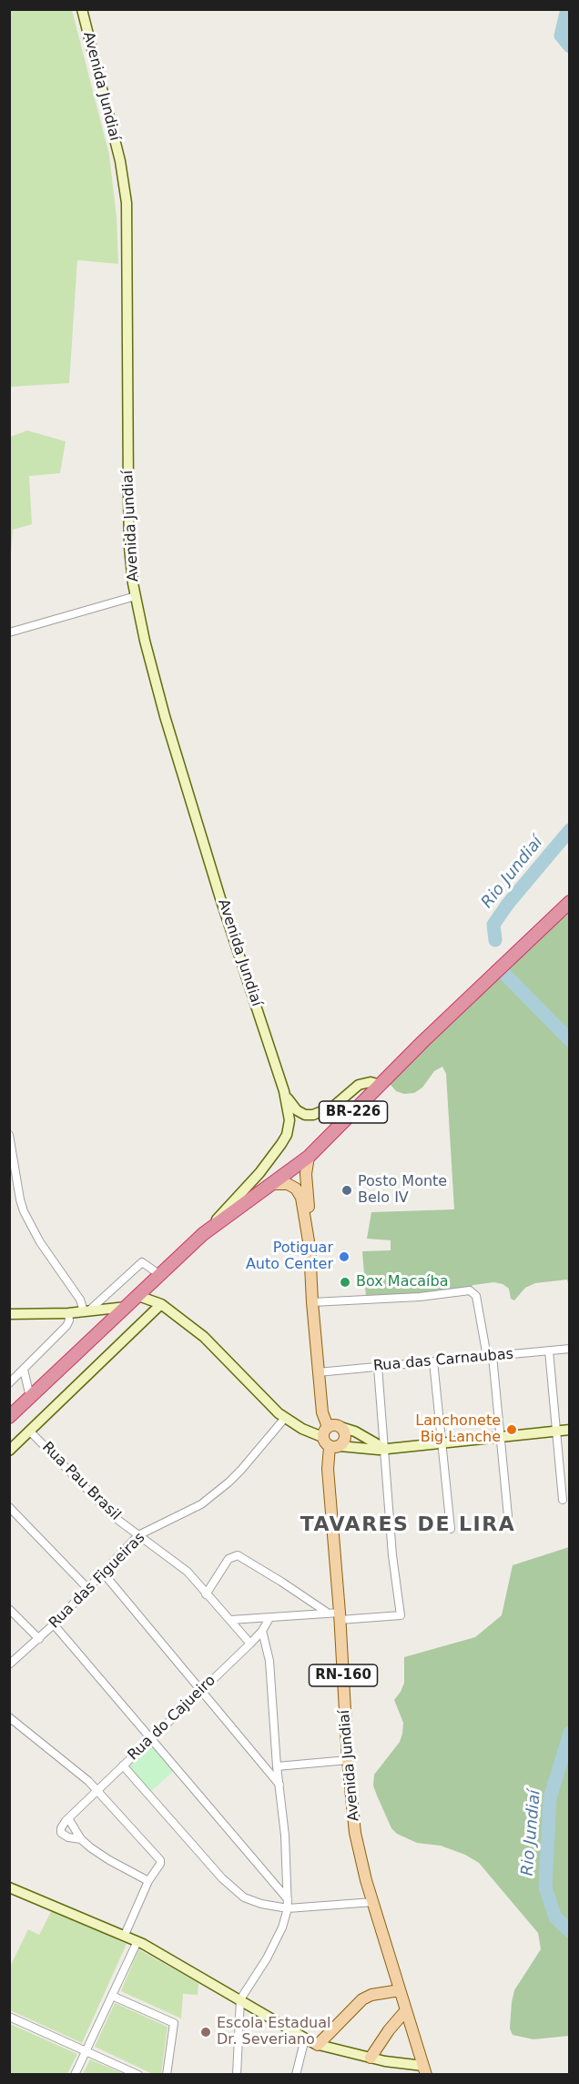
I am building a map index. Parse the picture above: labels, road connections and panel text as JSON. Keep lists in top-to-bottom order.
{
  "streets": {
    "highway": ["BR-226"],
    "main road": ["Avenida Jundiaí", "RN-160"],
    "street": [
      "Rua das Carnaubas",
      "Rua Pau Brasil",
      "Rua das Figueiras",
      "Rua do Cajueiro"
    ]
  },
  "crossings": [
    ["Avenida Jundiaí", "BR-226"],
    ["Avenida Jundiaí", "RN-160"],
    ["Rua Pau Brasil", "Rua das Figueiras"],
    ["Rua Pau Brasil", "Rua do Cajueiro"]
  ],
  "districts": ["TAVARES DE LIRA"],
  "water": ["Rio Jundiaí"],
  "places": [
    "Posto Monte Belo IV",
    "Potiguar Auto Center",
    "Box Macaíba",
    "Lanchonete Big Lanche",
    "Escola Estadual Dr. Severiano"
  ]
}
